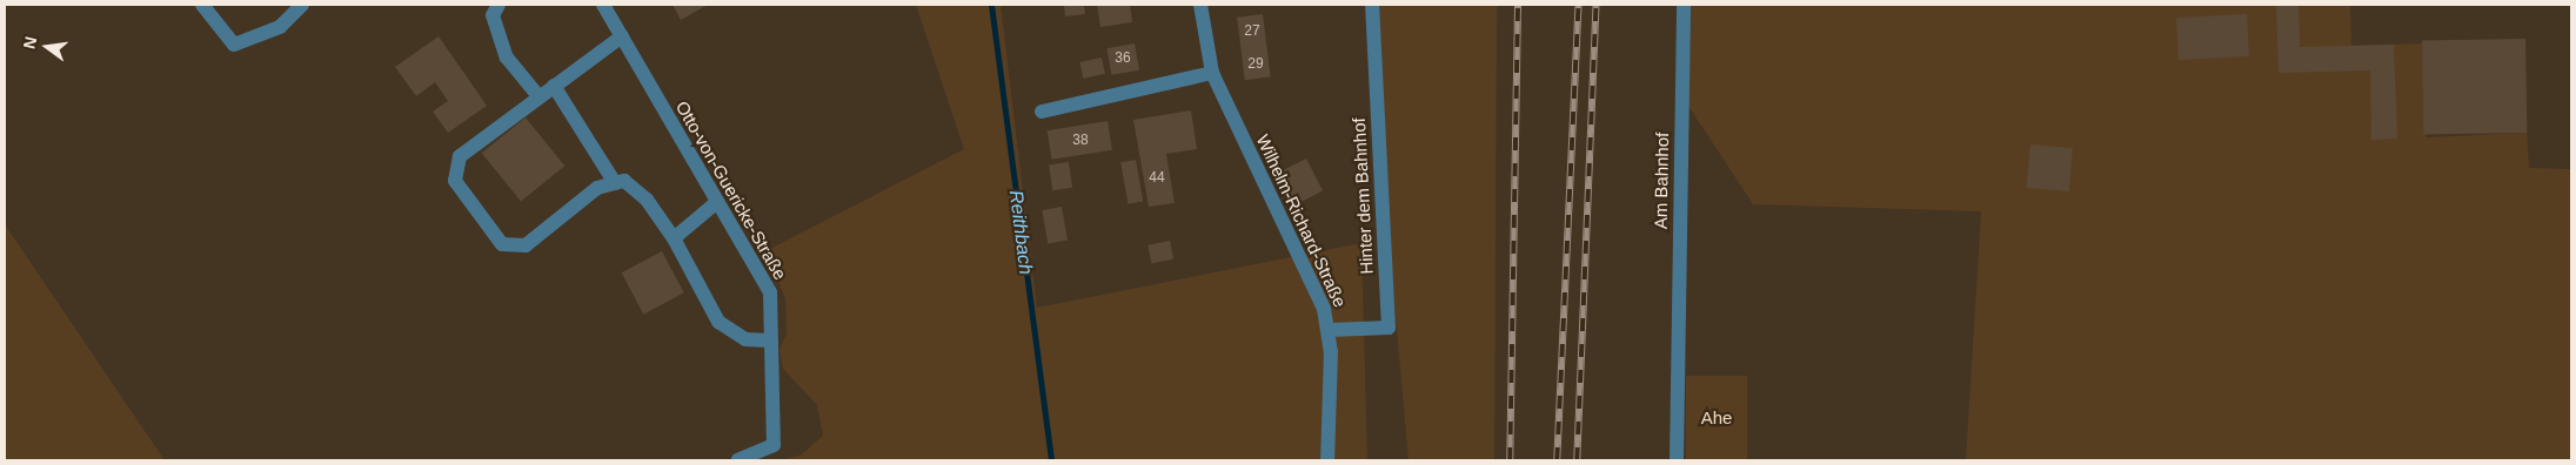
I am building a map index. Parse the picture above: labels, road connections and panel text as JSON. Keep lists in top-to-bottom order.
{
  "streets": {
    "street": [
      "Am Bahnhof",
      "Otto-von-Guericke-Straße",
      "Hinter dem Bahnhof",
      "Wilhelm-Richard-Straße"
    ]
  },
  "crossings": [
    ["Hinter dem Bahnhof", "Wilhelm-Richard-Straße"]
  ],
  "water": ["Reithbach"],
  "parks": ["Ahe"],
  "house_numbers": [
    "27",
    "36",
    "29",
    "38",
    "44"
  ],
  "north": "left"
}
